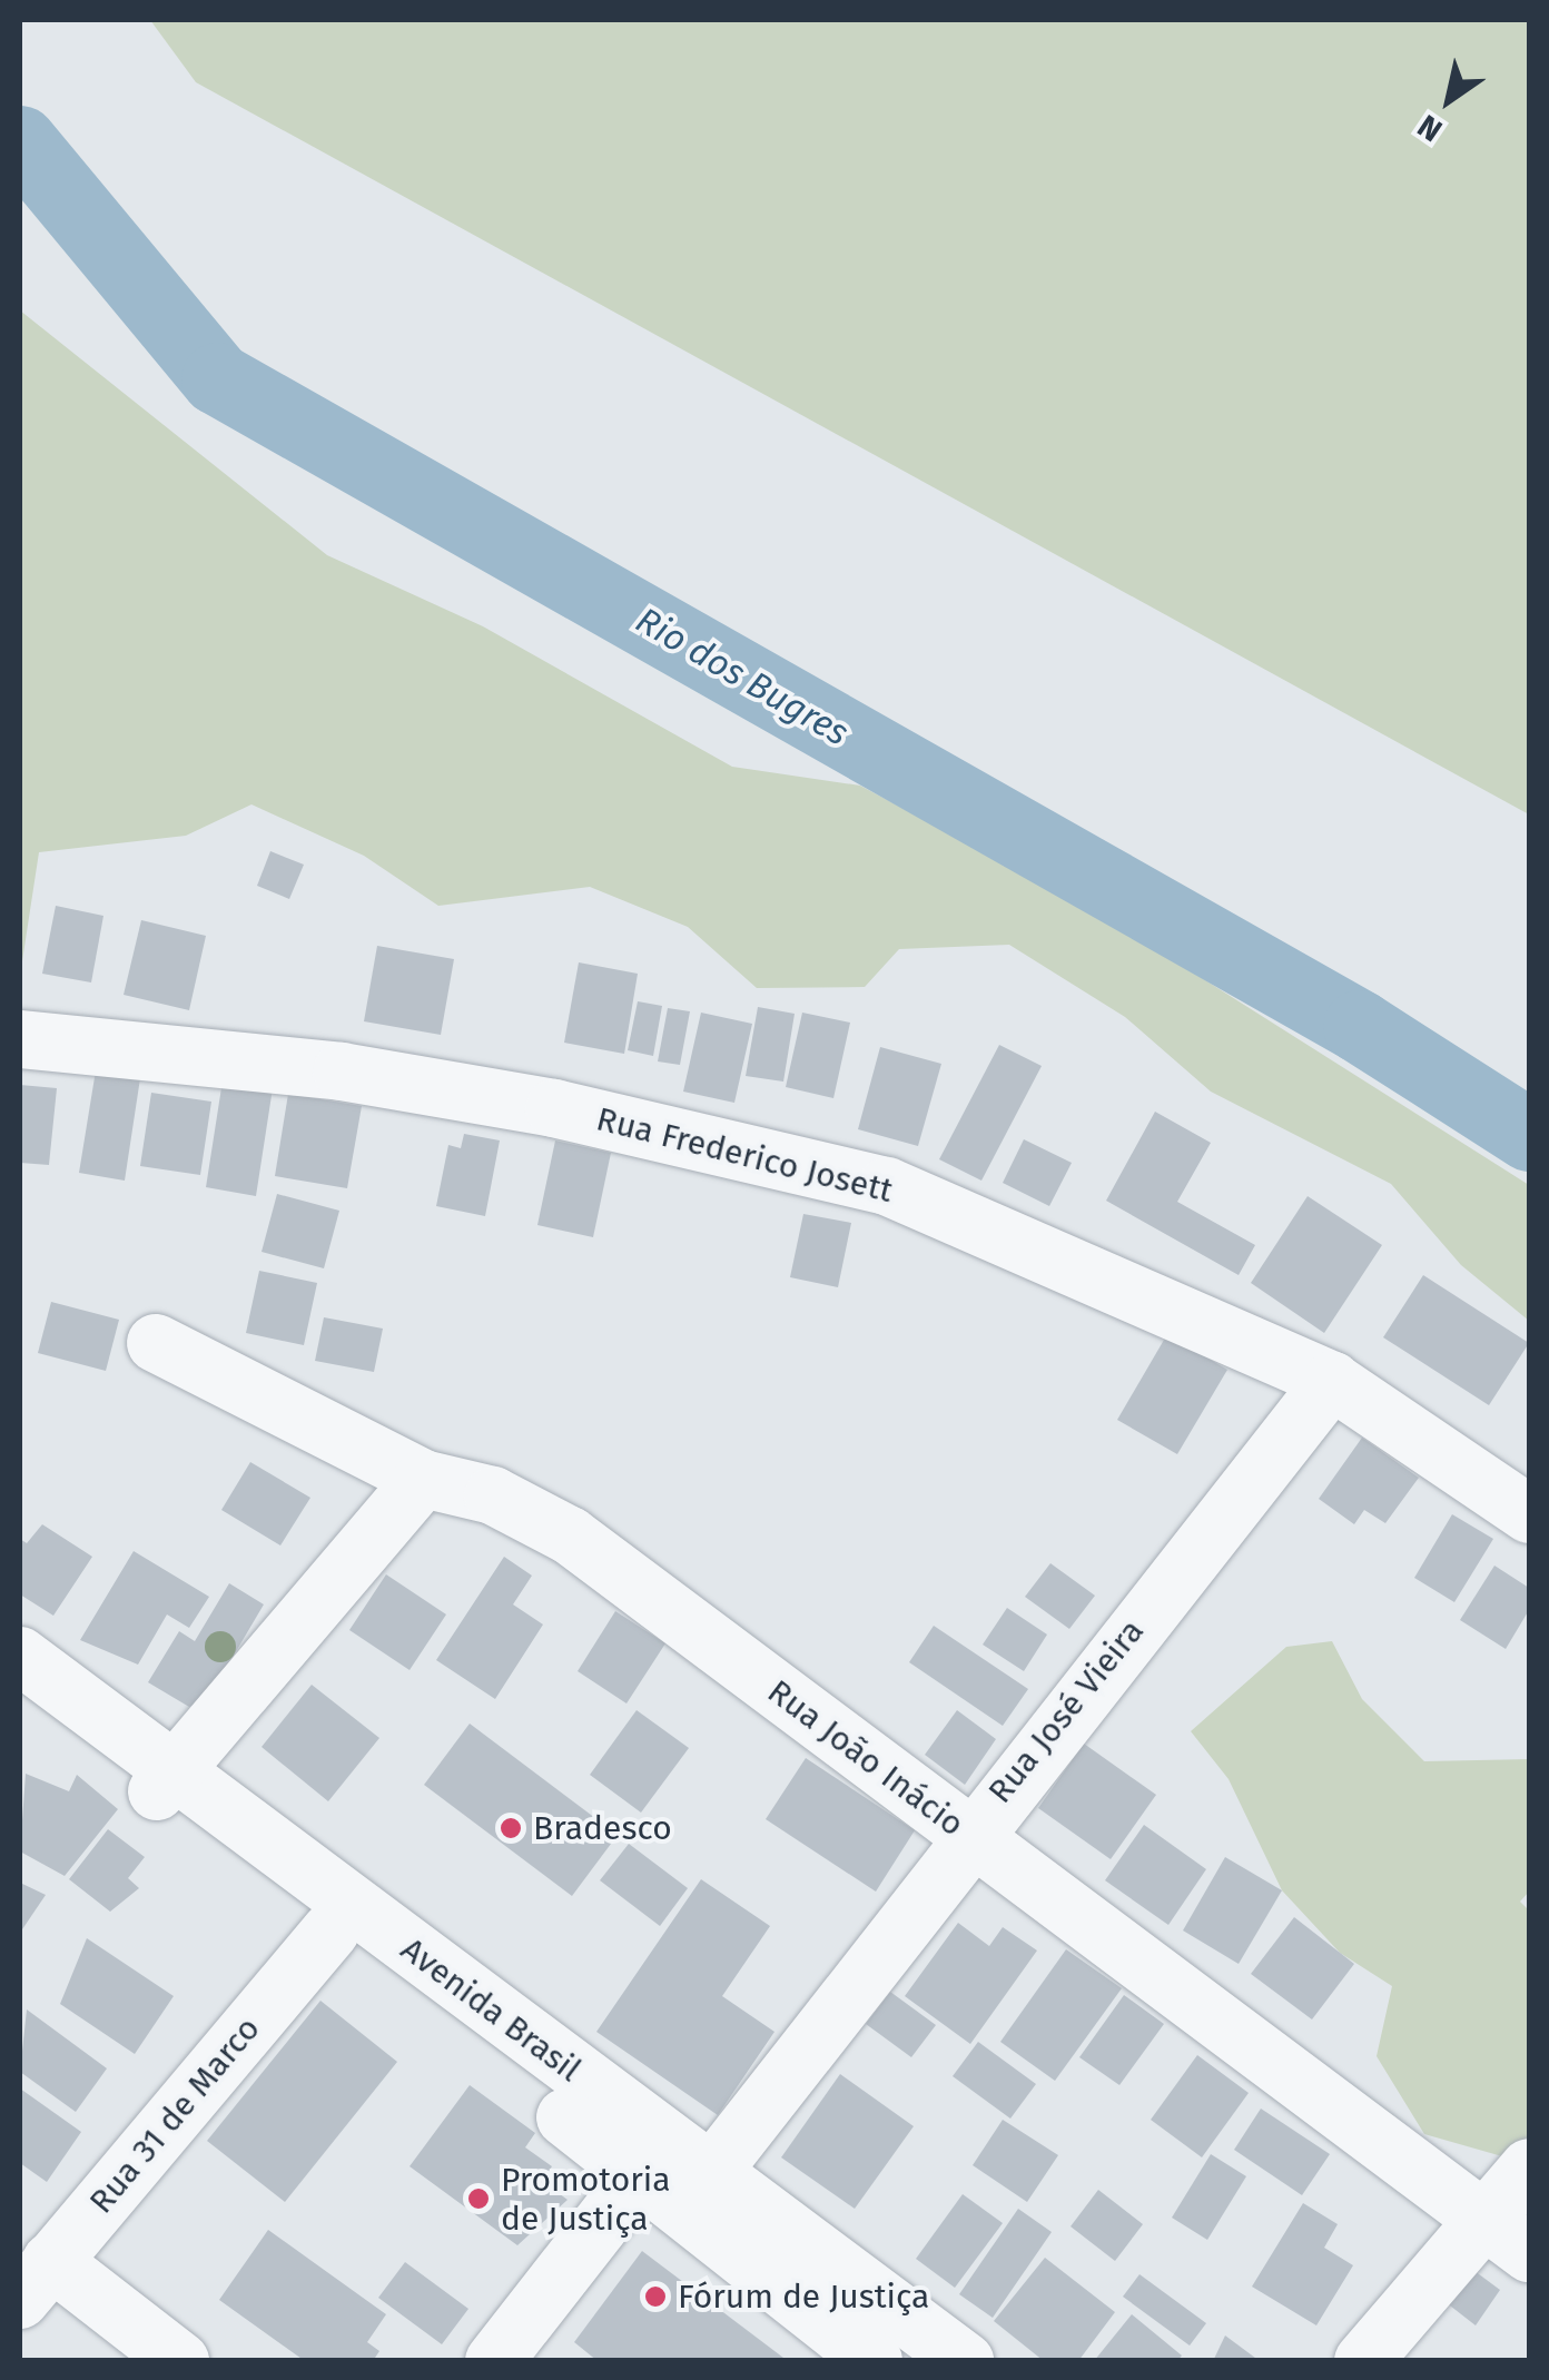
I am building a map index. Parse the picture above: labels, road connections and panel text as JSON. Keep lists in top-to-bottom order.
{
  "streets": {
    "street": [
      "Rua Frederico Josett",
      "Rua José Vieira",
      "Rua João Inácio",
      "Avenida Brasil",
      "Rua 31 de Marco"
    ]
  },
  "crossings": [
    ["Rua Frederico Josett", "Rua José Vieira"],
    ["Rua José Vieira", "Rua João Inácio"],
    ["Rua José Vieira", "Avenida Brasil"],
    ["Avenida Brasil", "Rua 31 de Marco"]
  ],
  "water": ["Rio dos Bugres"],
  "places": ["Bradesco", "Promotoria de Justiça", "Fórum de Justiça"],
  "north": "bottom left"
}
